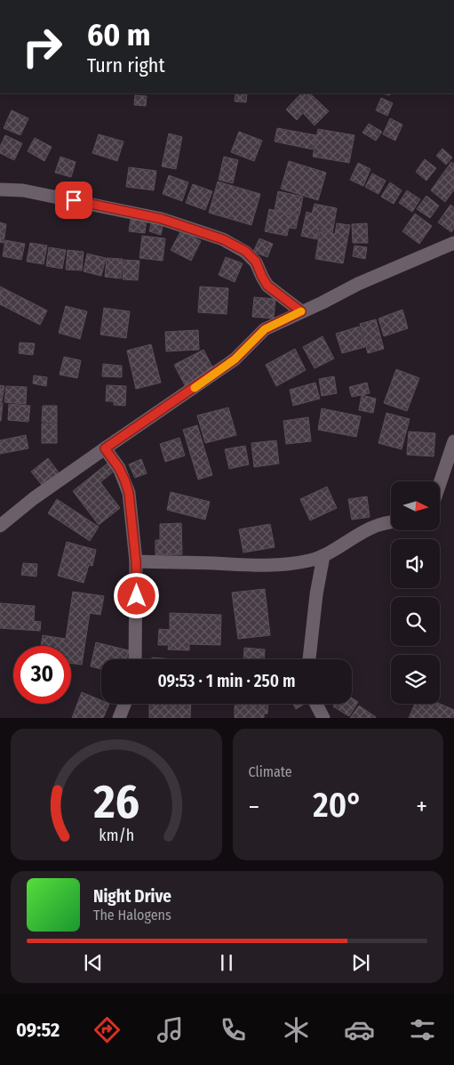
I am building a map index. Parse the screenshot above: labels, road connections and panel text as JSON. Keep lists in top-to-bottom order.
{
  "north": "right",
  "page": {
    "turn": ["60 m", "Turn right"],
    "limit": "30",
    "trip": "09:53 · 1 min · 250 m",
    "tile": "Climate",
    "heat": ["−", "20°", "+"],
    "song": ["Night Drive", "The Halogens"],
    "tabs": "09:52",
    "gauge": ["26", "km/h"]
  }
}
